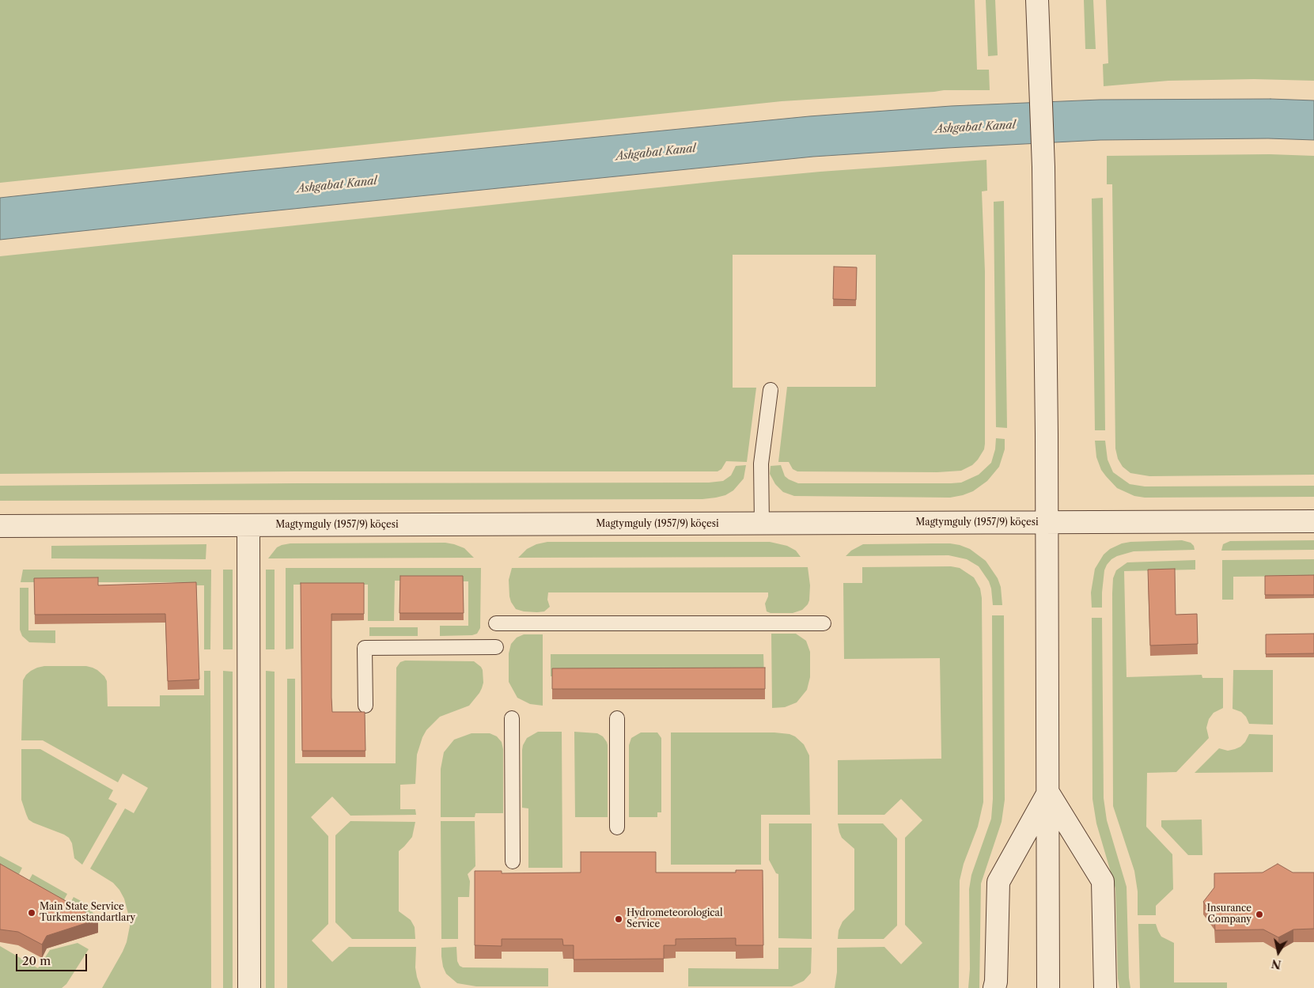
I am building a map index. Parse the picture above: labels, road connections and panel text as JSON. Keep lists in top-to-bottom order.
{
  "streets": {
    "street": ["Magtymguly (1957/9) köçesi"]
  },
  "water": ["Ashgabat Kanal"],
  "places": ["Main State Service Turkmenstandartlary", "Insurance Company", "Hydrometeorological Service"],
  "scale_bar": "20 m",
  "north": "bottom"
}
